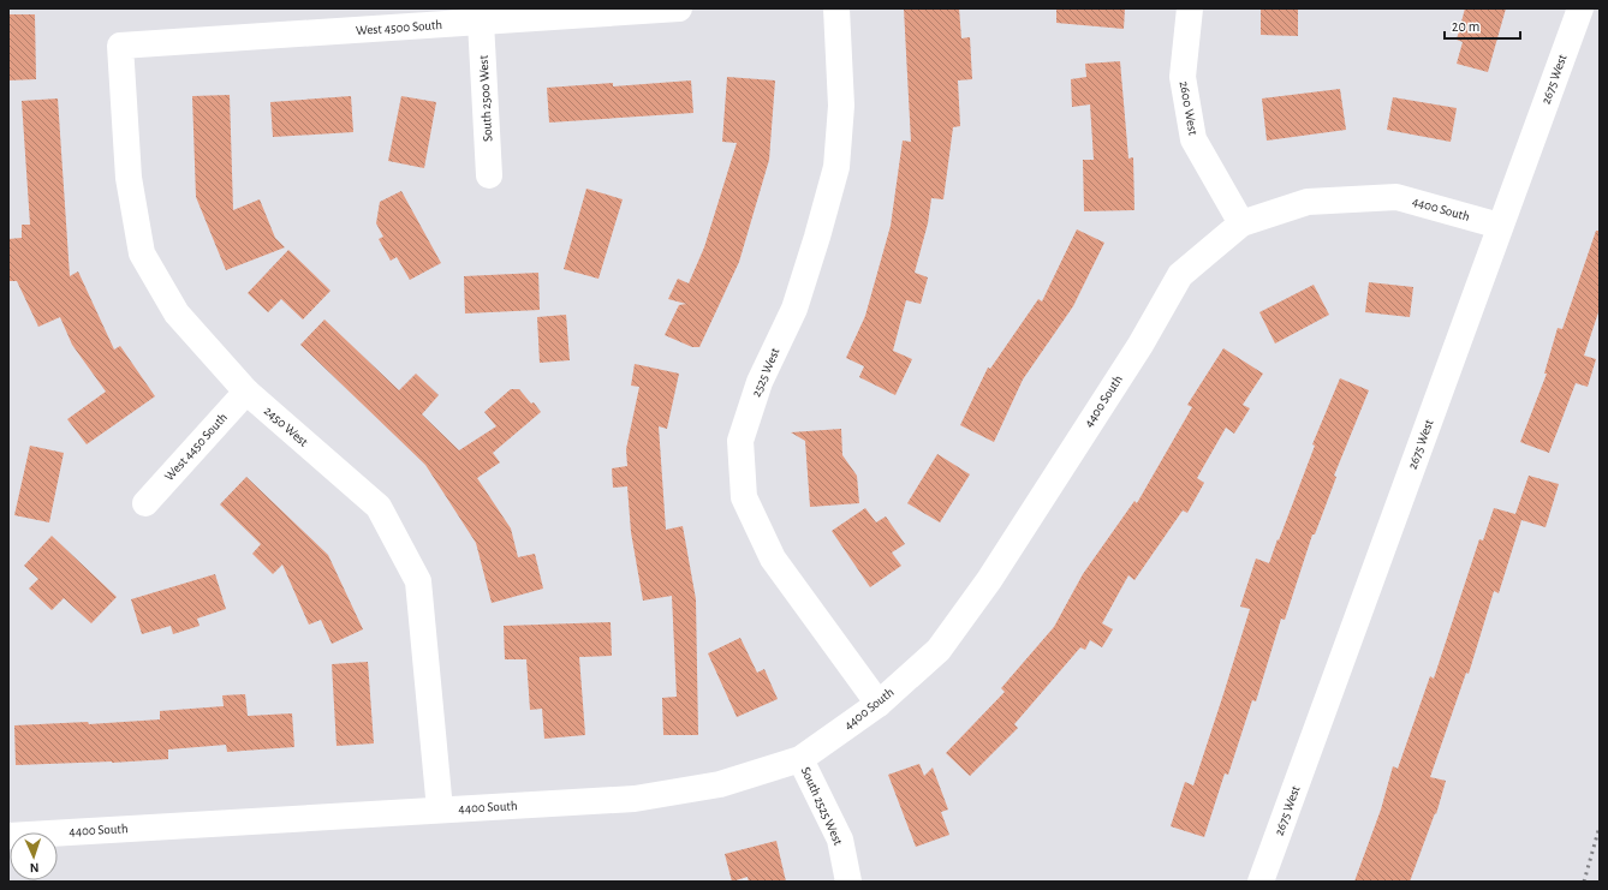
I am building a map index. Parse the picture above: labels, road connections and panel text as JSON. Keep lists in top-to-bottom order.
{
  "streets": {
    "street": [
      "West 4500 South",
      "2675 West",
      "South 2500 West",
      "2600 West",
      "4400 South",
      "2525 West",
      "2450 West",
      "West 4450 South",
      "South 2525 West"
    ]
  },
  "crossings": [
    ["West 4500 South", "South 2500 West"],
    ["West 4500 South", "2450 West"],
    ["2675 West", "4400 South"],
    ["2600 West", "4400 South"],
    ["4400 South", "2525 West"],
    ["4400 South", "2450 West"],
    ["4400 South", "South 2525 West"],
    ["2450 West", "West 4450 South"]
  ],
  "scale_bar": "20 m",
  "north": "bottom"
}
